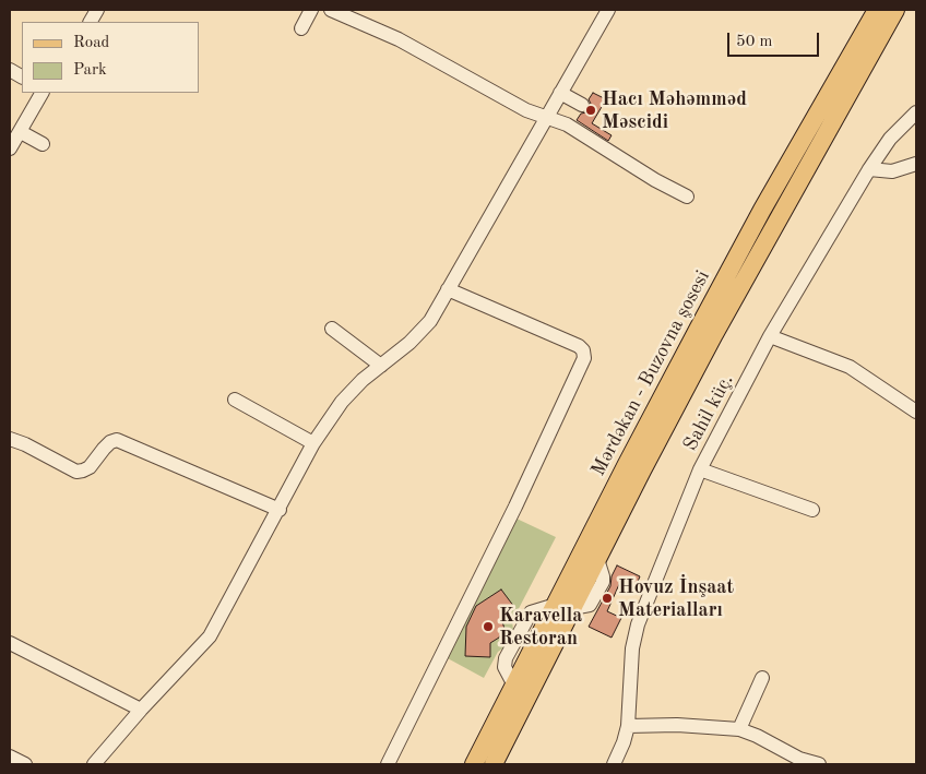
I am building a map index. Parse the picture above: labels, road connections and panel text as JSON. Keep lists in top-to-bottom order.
{
  "streets": {
    "main road": ["Mərdəkan - Buzovna şosesi"],
    "street": ["Sahil küç."]
  },
  "places": ["Hacı Məhəmməd Məscidi", "Hovuz İnşaat Materialları", "Karavella Restoran"],
  "legend": ["Road", "Park"],
  "scale_bar": "50 m"
}
